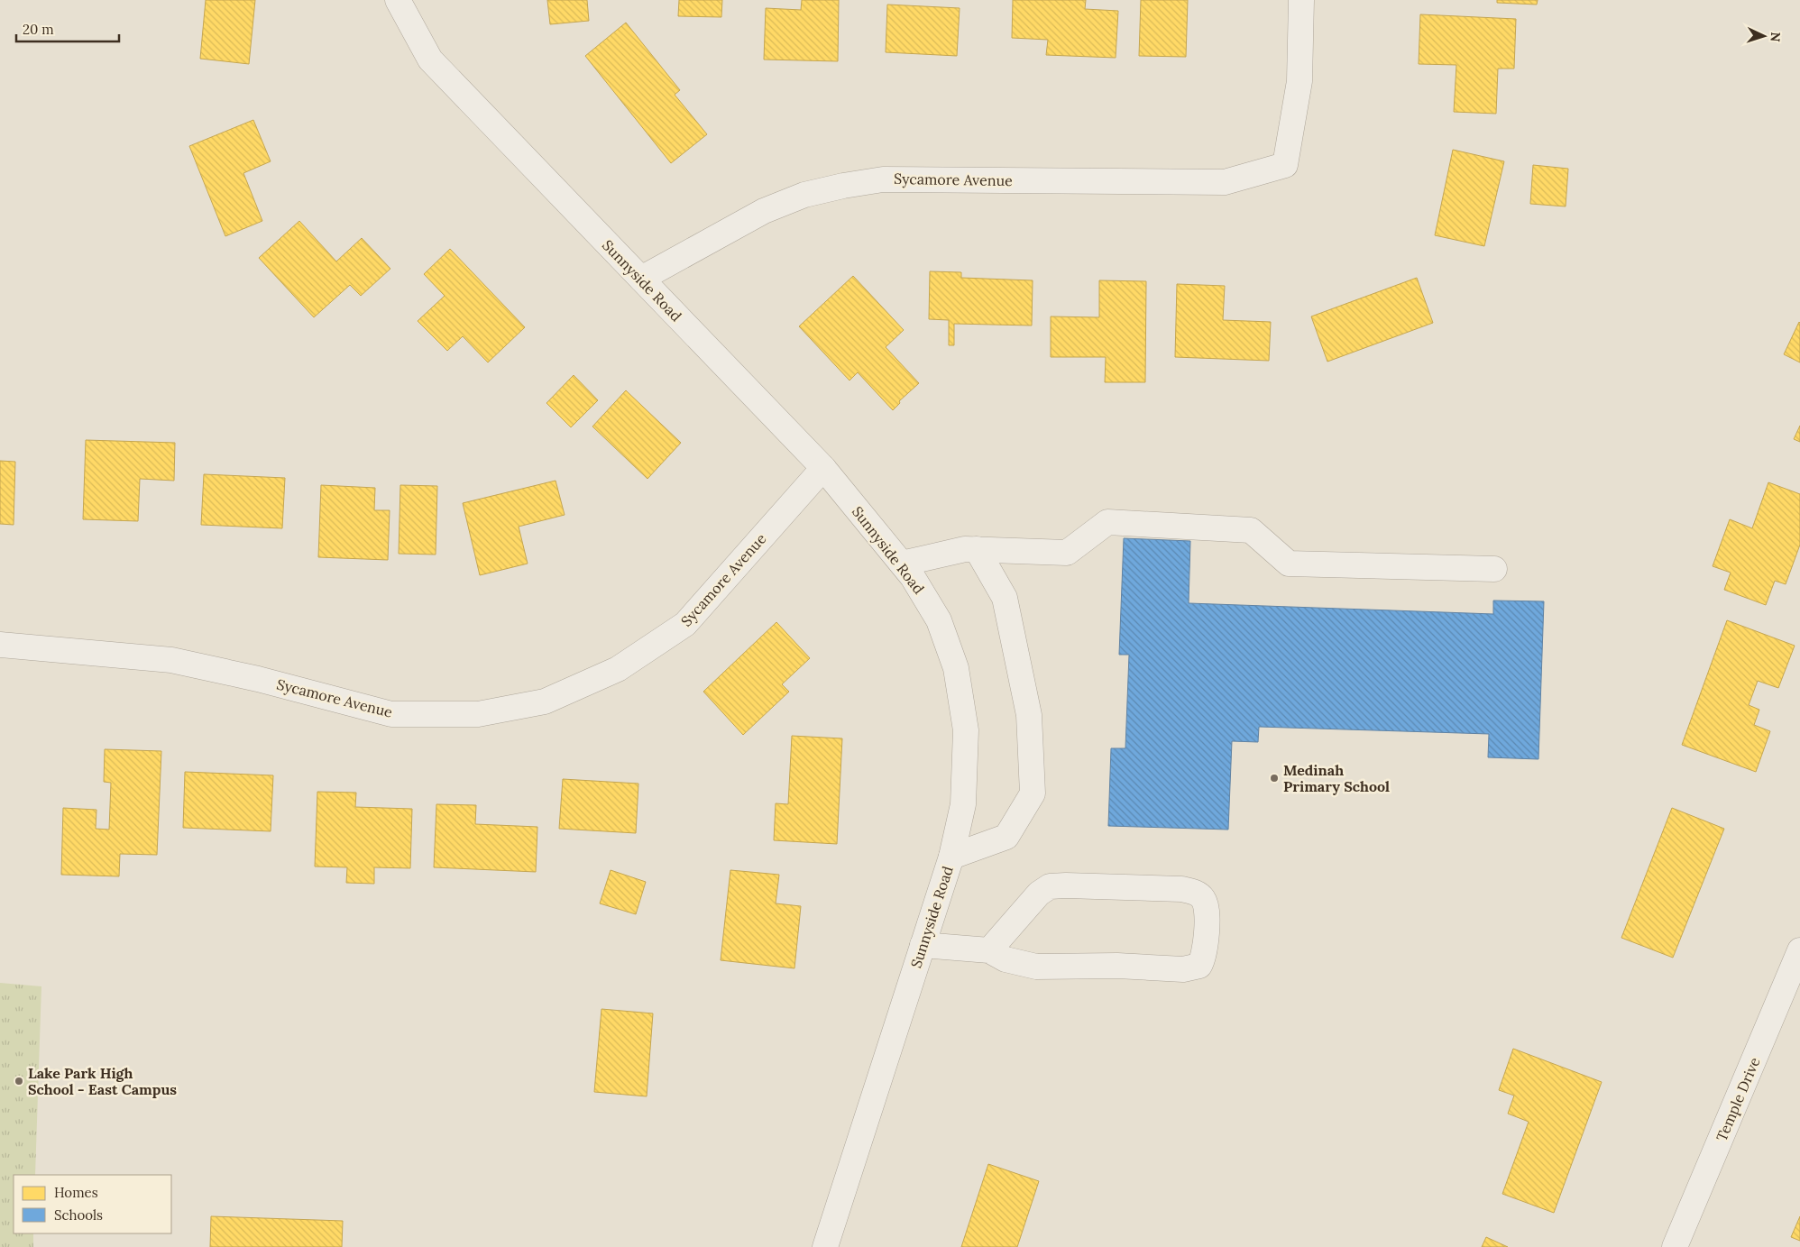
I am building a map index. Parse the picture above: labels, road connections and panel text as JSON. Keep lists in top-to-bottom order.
{
  "streets": {
    "street": ["Sycamore Avenue", "Sunnyside Road", "Temple Drive"]
  },
  "crossings": [
    ["Sycamore Avenue", "Sunnyside Road"]
  ],
  "places": ["Medinah Primary School", "Lake Park High School - East Campus"],
  "legend": ["Homes", "Schools"],
  "scale_bar": "20 m",
  "north": "right"
}
